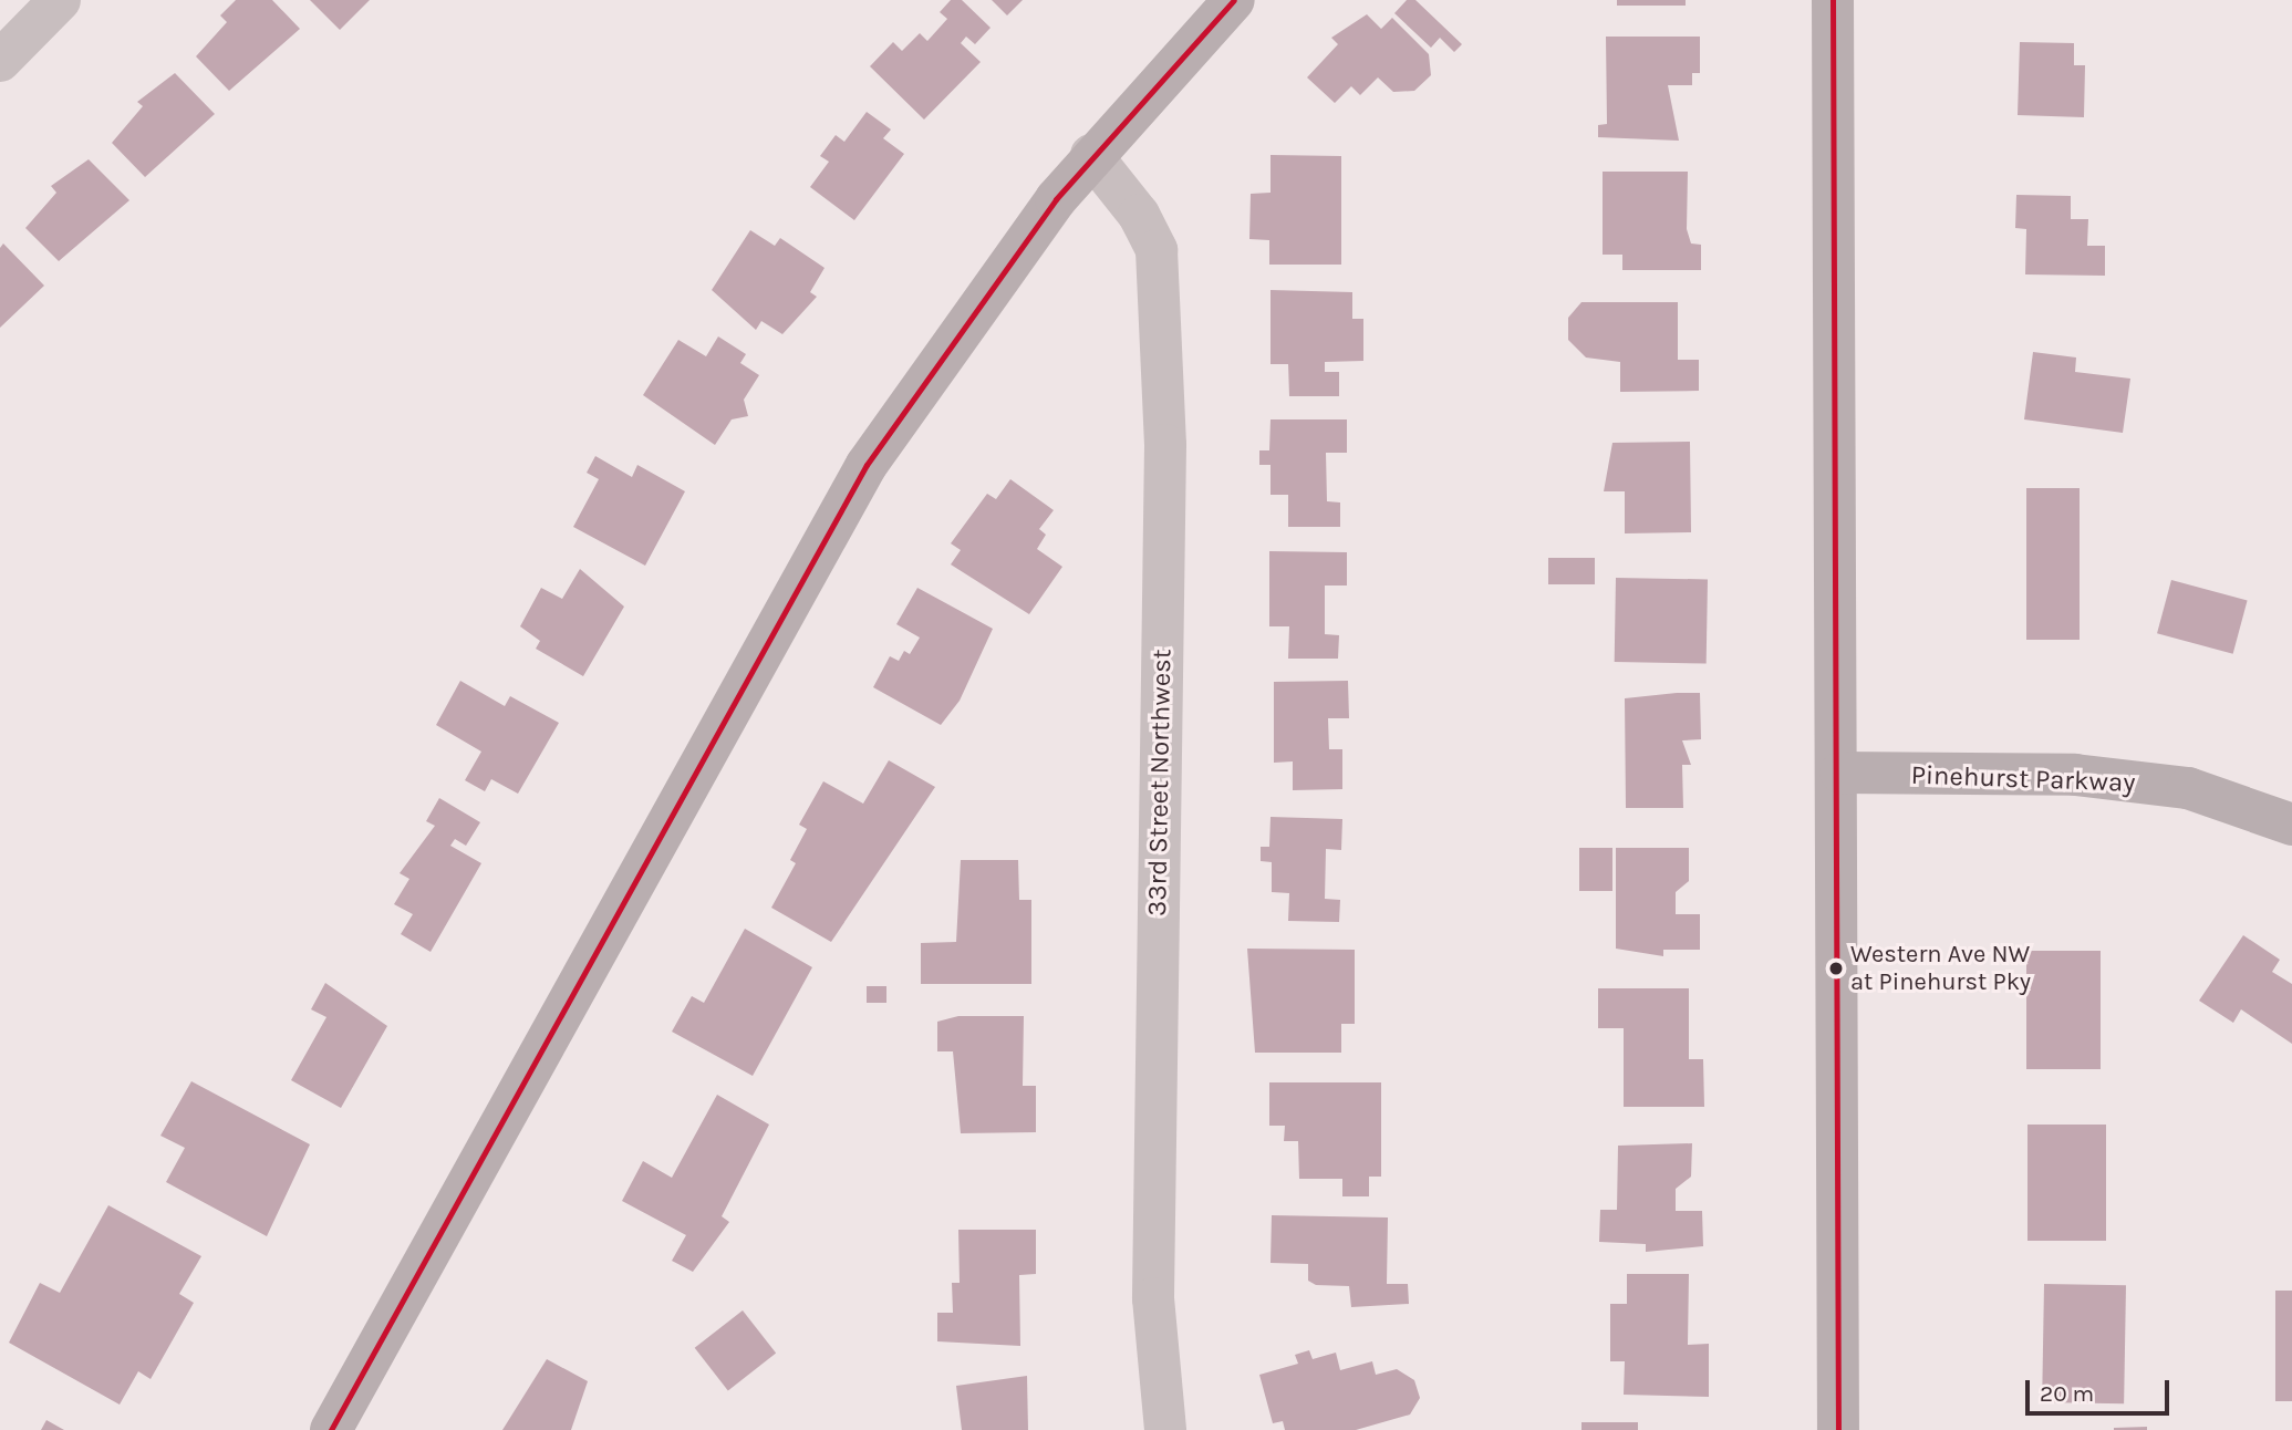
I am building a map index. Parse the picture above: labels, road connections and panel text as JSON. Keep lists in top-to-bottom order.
{
  "streets": {
    "street": ["Pinehurst Parkway", "33rd Street Northwest"]
  },
  "places": ["Western Ave NW at Pinehurst Pky"],
  "scale_bar": "20 m"
}
